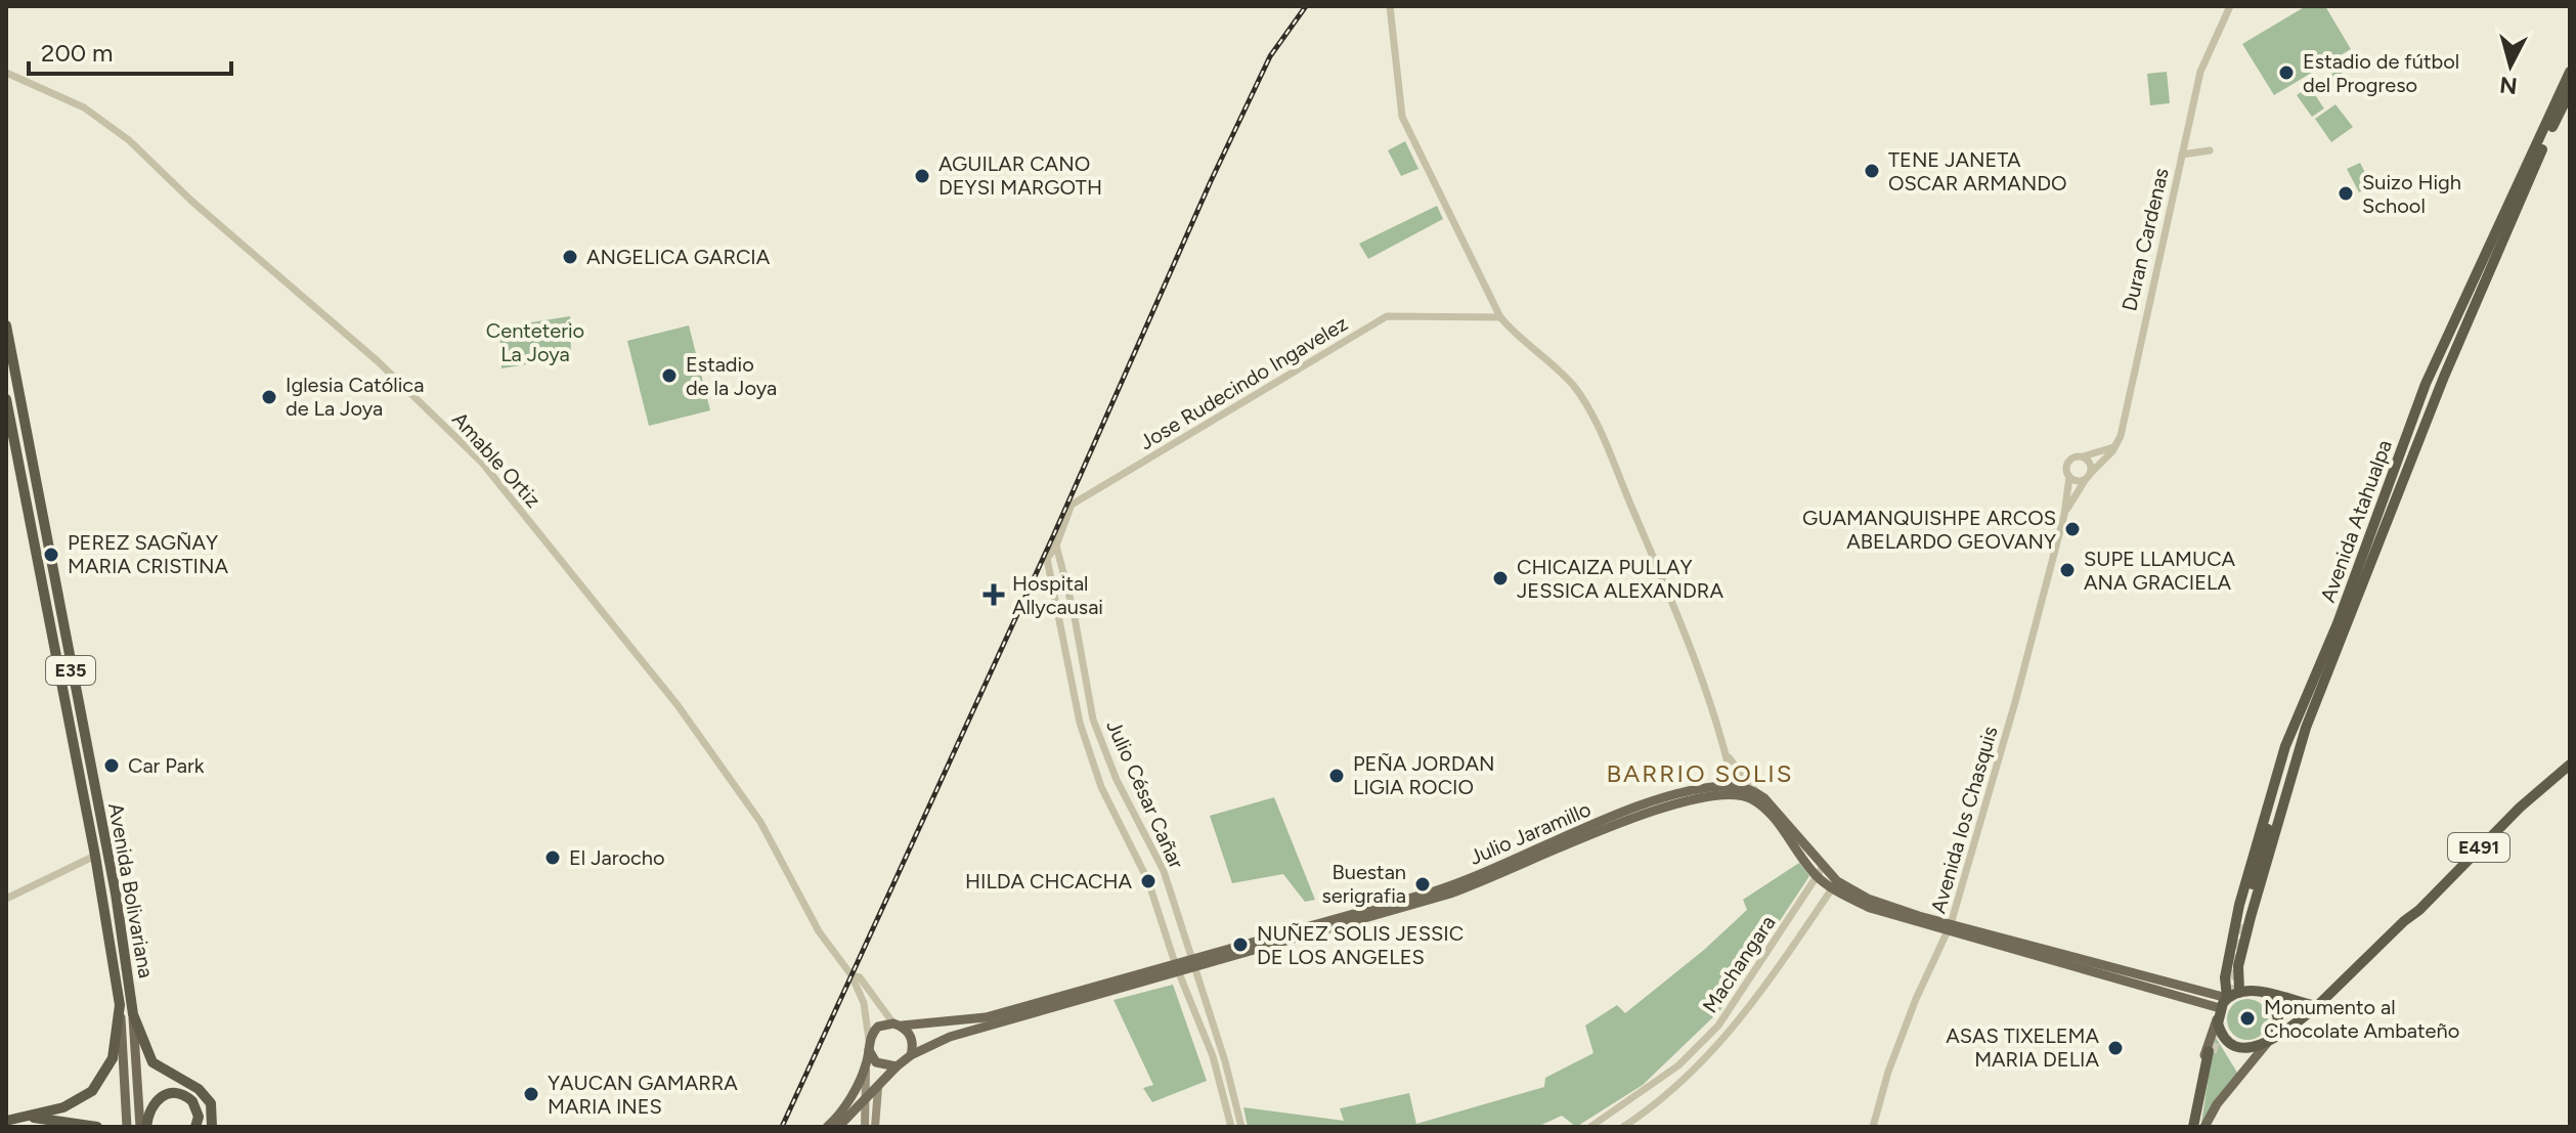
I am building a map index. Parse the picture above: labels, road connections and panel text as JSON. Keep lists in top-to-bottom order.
{
  "streets": {
    "highway": [
      "Avenida Atahualpa",
      "E35",
      "E491",
      "Avenida Bolivariana"
    ],
    "main road": ["Julio Jaramillo"],
    "street": [
      "Duran Cardenas",
      "Jose Rudecindo Ingavelez",
      "Amable Ortiz",
      "Julio César Cañar",
      "Avenida los Chasquis",
      "Machangara"
    ]
  },
  "crossings": [
    ["Duran Cardenas", "Avenida los Chasquis"],
    ["Jose Rudecindo Ingavelez", "Julio César Cañar"],
    ["Amable Ortiz", "Julio Jaramillo"],
    ["Avenida Atahualpa", "E491"],
    ["Julio César Cañar", "Julio Jaramillo"]
  ],
  "districts": ["BARRIO SOLIS"],
  "parks": ["Centeterio La Joya"],
  "places": {
    "other": [
      "Estadio de fútbol del Progreso",
      "TENE JANETA OSCAR ARMANDO",
      "AGUILAR CANO DEYSI MARGOTH",
      "Suizo High School",
      "ANGELICA GARCIA",
      "Estadio de la Joya",
      "Iglesia Católica de La Joya",
      "GUAMANQUISHPE ARCOS ABELARDO GEOVANY",
      "PEREZ SAGÑAY MARIA CRISTINA",
      "SUPE LLAMUCA ANA GRACIELA",
      "CHICAIZA PULLAY JESSICA ALEXANDRA",
      "Car Park",
      "PEÑA JORDAN LIGIA ROCIO",
      "El Jarocho",
      "HILDA CHCACHA",
      "Buestan serigrafia",
      "NUÑEZ SOLIS JESSIC DE LOS ANGELES",
      "Monumento al Chocolate Ambateño",
      "ASAS TIXELEMA MARIA DELIA",
      "YAUCAN GAMARRA MARIA INES"
    ],
    "health": ["Hospital Allycausai"]
  },
  "scale_bar": "200 m",
  "north": "bottom"
}
